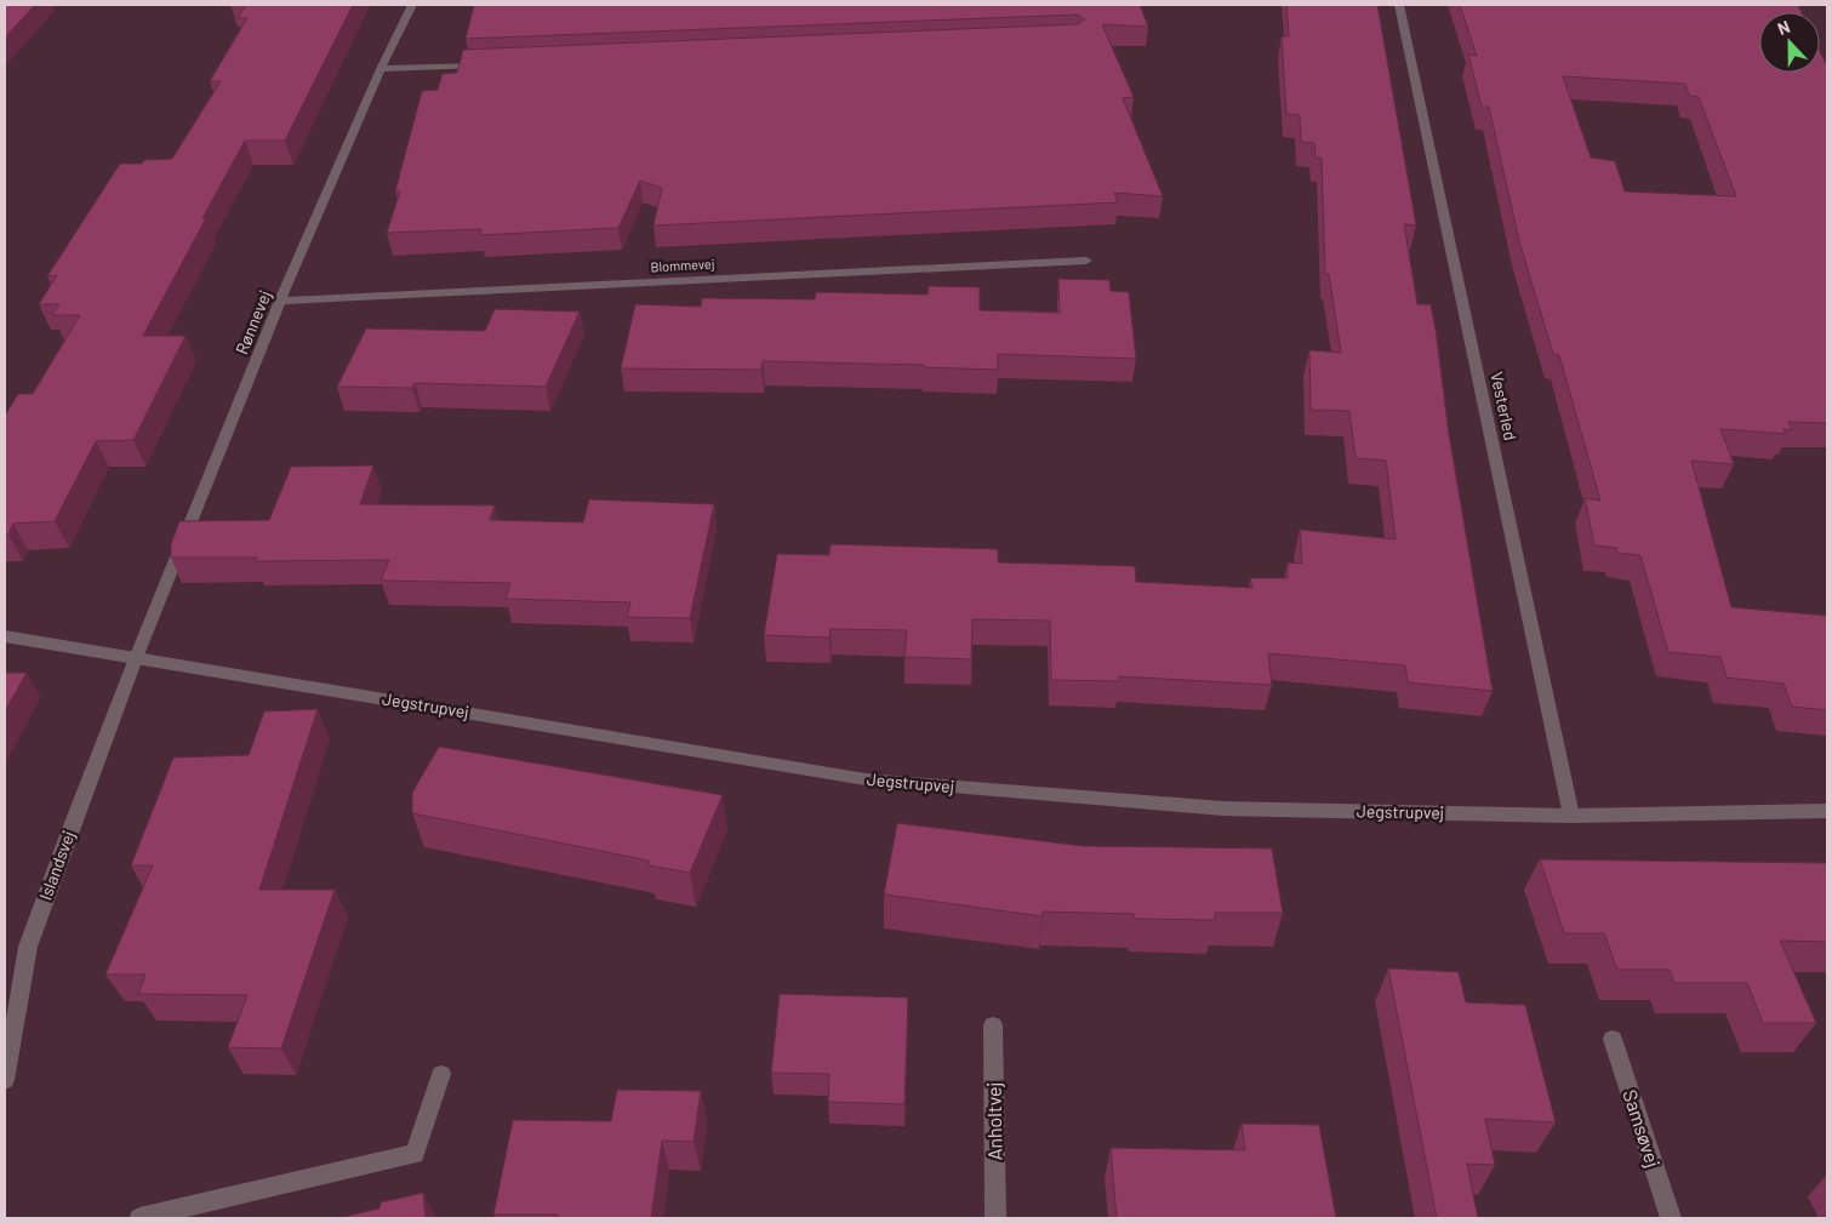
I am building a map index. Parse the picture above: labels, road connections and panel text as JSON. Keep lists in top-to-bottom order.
{
  "streets": {
    "street": [
      "Blommevej",
      "Rønnevej",
      "Vesterled",
      "Jegstrupvej",
      "Islandsvej",
      "Anholtvej",
      "Samsøvej"
    ]
  },
  "crossings": [
    ["Blommevej", "Rønnevej"],
    ["Rønnevej", "Jegstrupvej"],
    ["Rønnevej", "Islandsvej"],
    ["Vesterled", "Jegstrupvej"],
    ["Jegstrupvej", "Islandsvej"]
  ],
  "north": "top"
}
